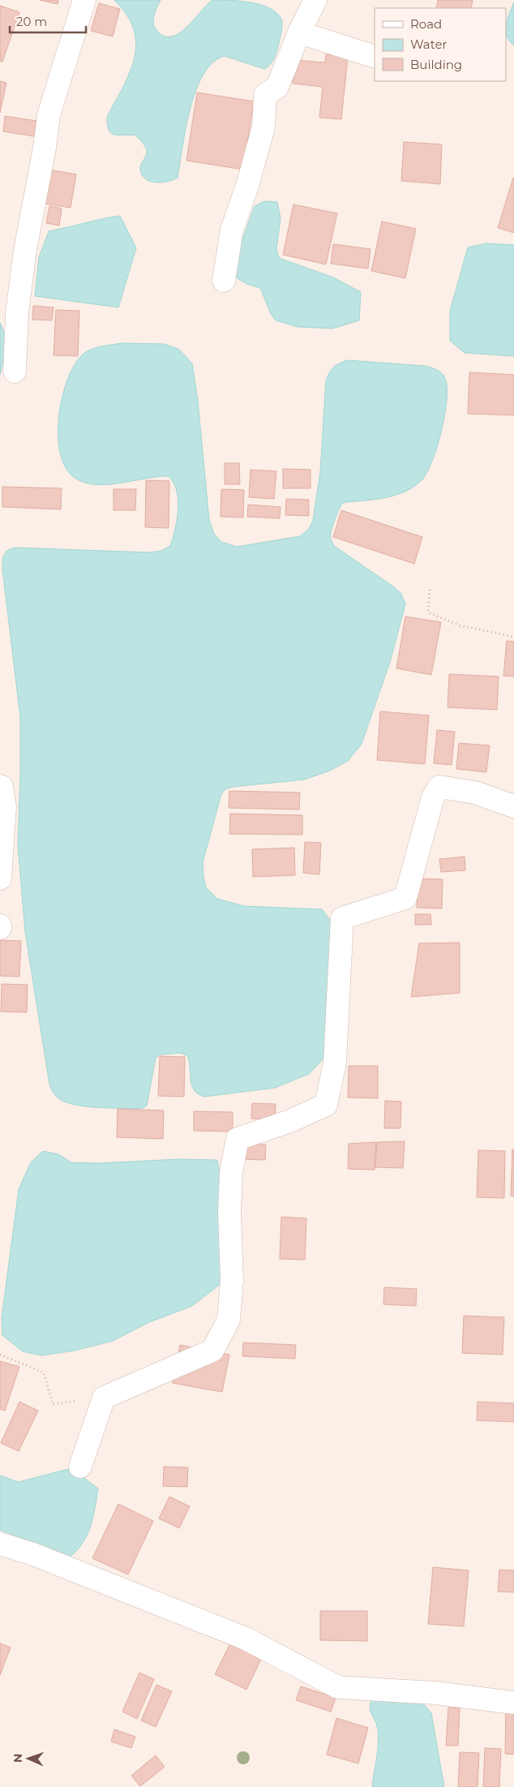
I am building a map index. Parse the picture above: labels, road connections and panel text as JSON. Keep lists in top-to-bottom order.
{
  "legend": ["Road", "Water", "Building"],
  "scale_bar": "20 m",
  "north": "left"
}
